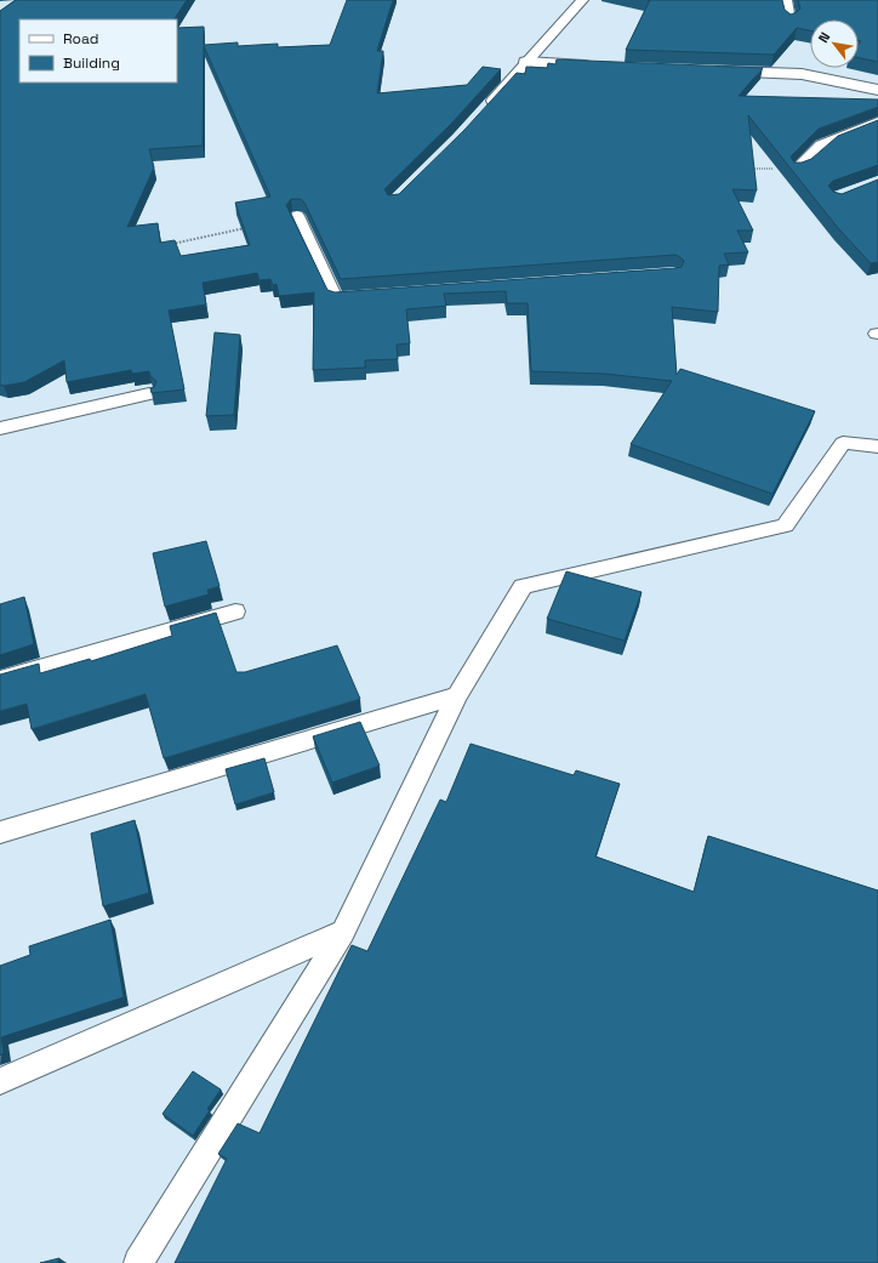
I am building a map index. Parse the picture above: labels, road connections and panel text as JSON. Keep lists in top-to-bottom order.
{
  "legend": ["Road", "Building"],
  "north": "top left"
}
